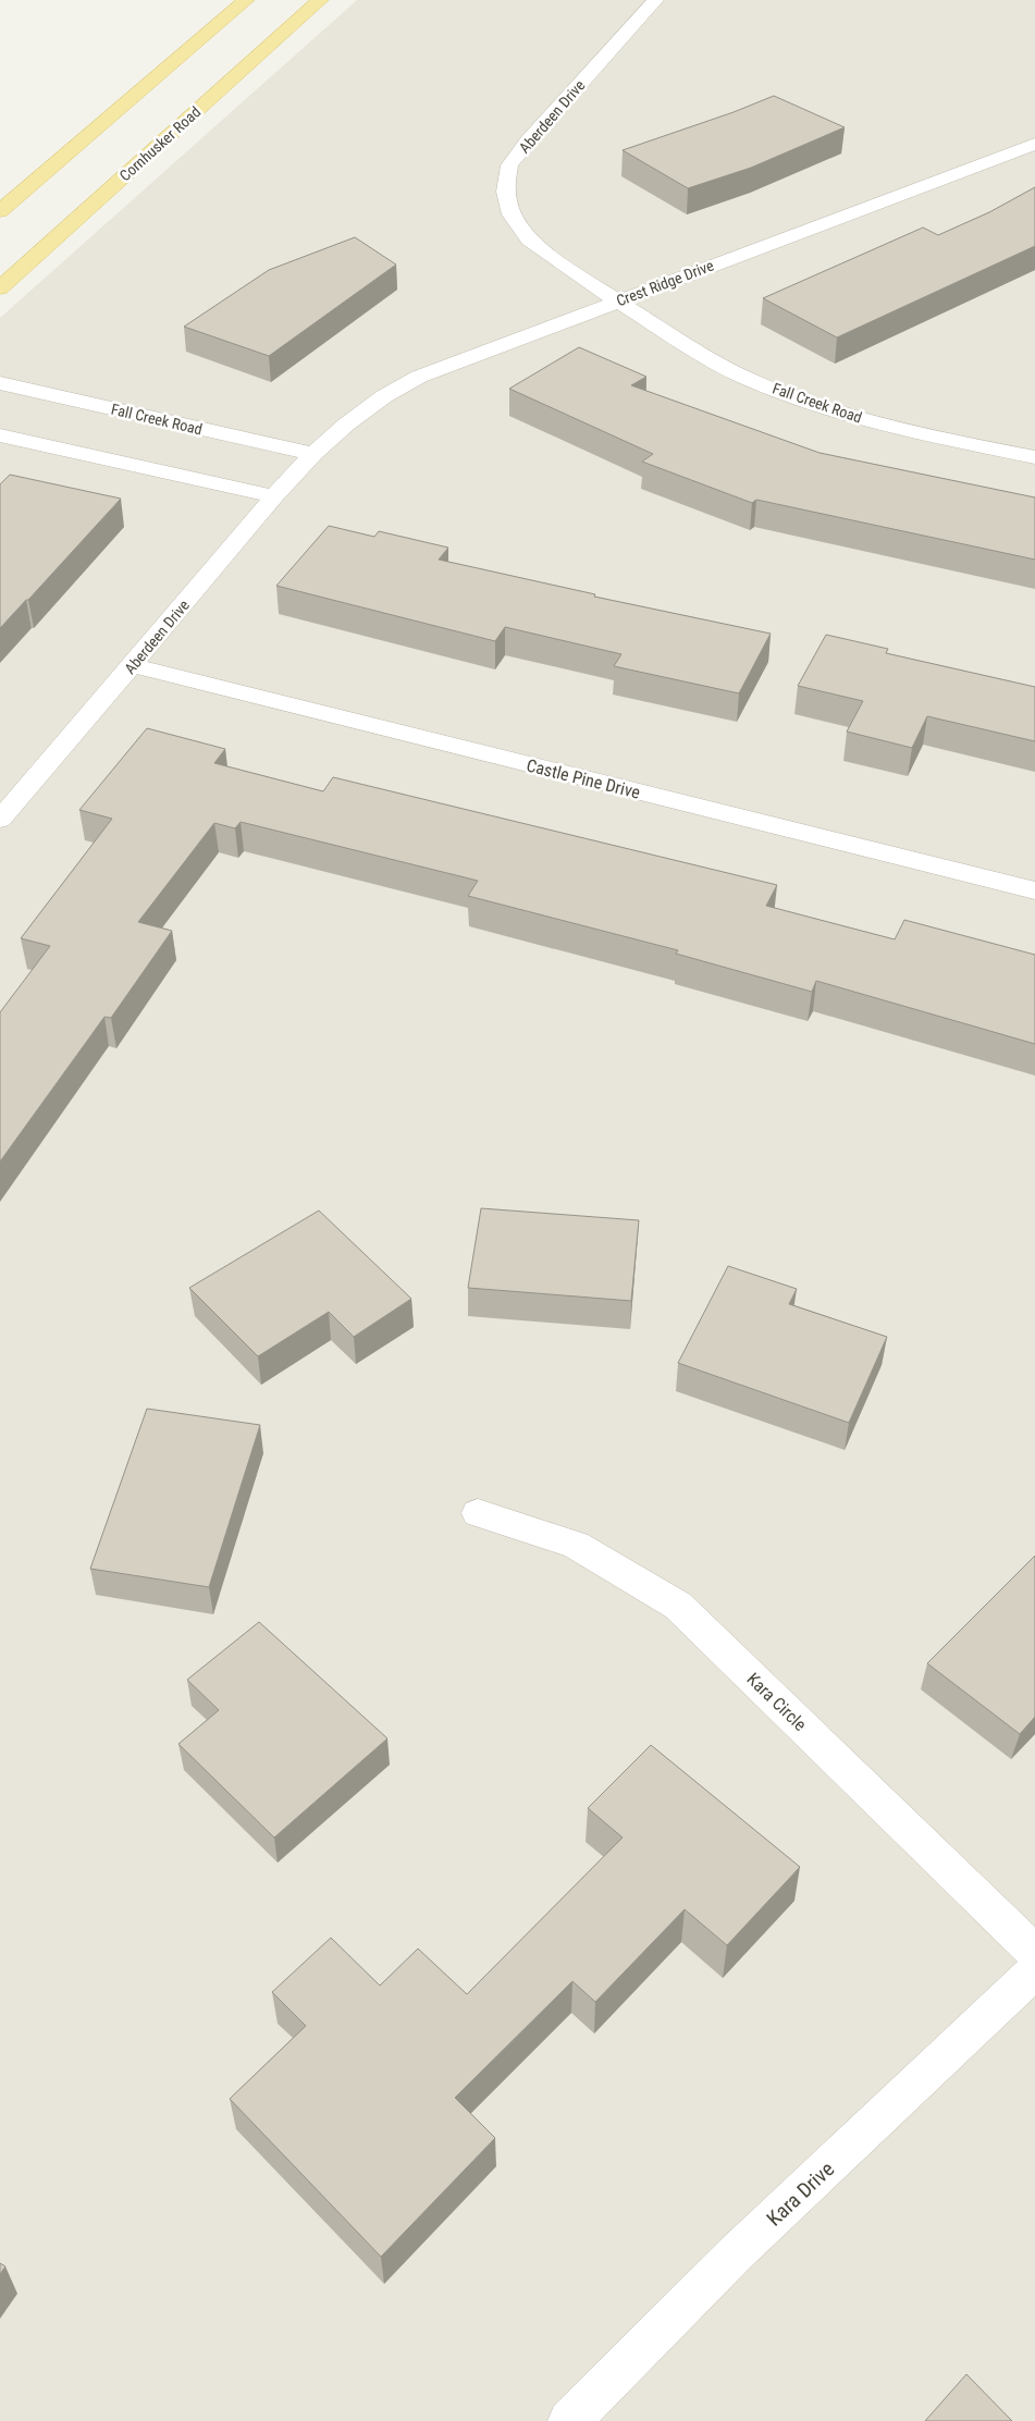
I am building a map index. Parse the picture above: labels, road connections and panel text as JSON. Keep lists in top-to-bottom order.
{
  "streets": {
    "main road": ["Cornhusker Road"],
    "street": [
      "Aberdeen Drive",
      "Crest Ridge Drive",
      "Fall Creek Road",
      "Castle Pine Drive",
      "Kara Circle",
      "Kara Drive"
    ]
  },
  "crossings": [
    ["Aberdeen Drive", "Crest Ridge Drive"],
    ["Aberdeen Drive", "Fall Creek Road"],
    ["Aberdeen Drive", "Castle Pine Drive"],
    ["Crest Ridge Drive", "Fall Creek Road"]
  ]
}
